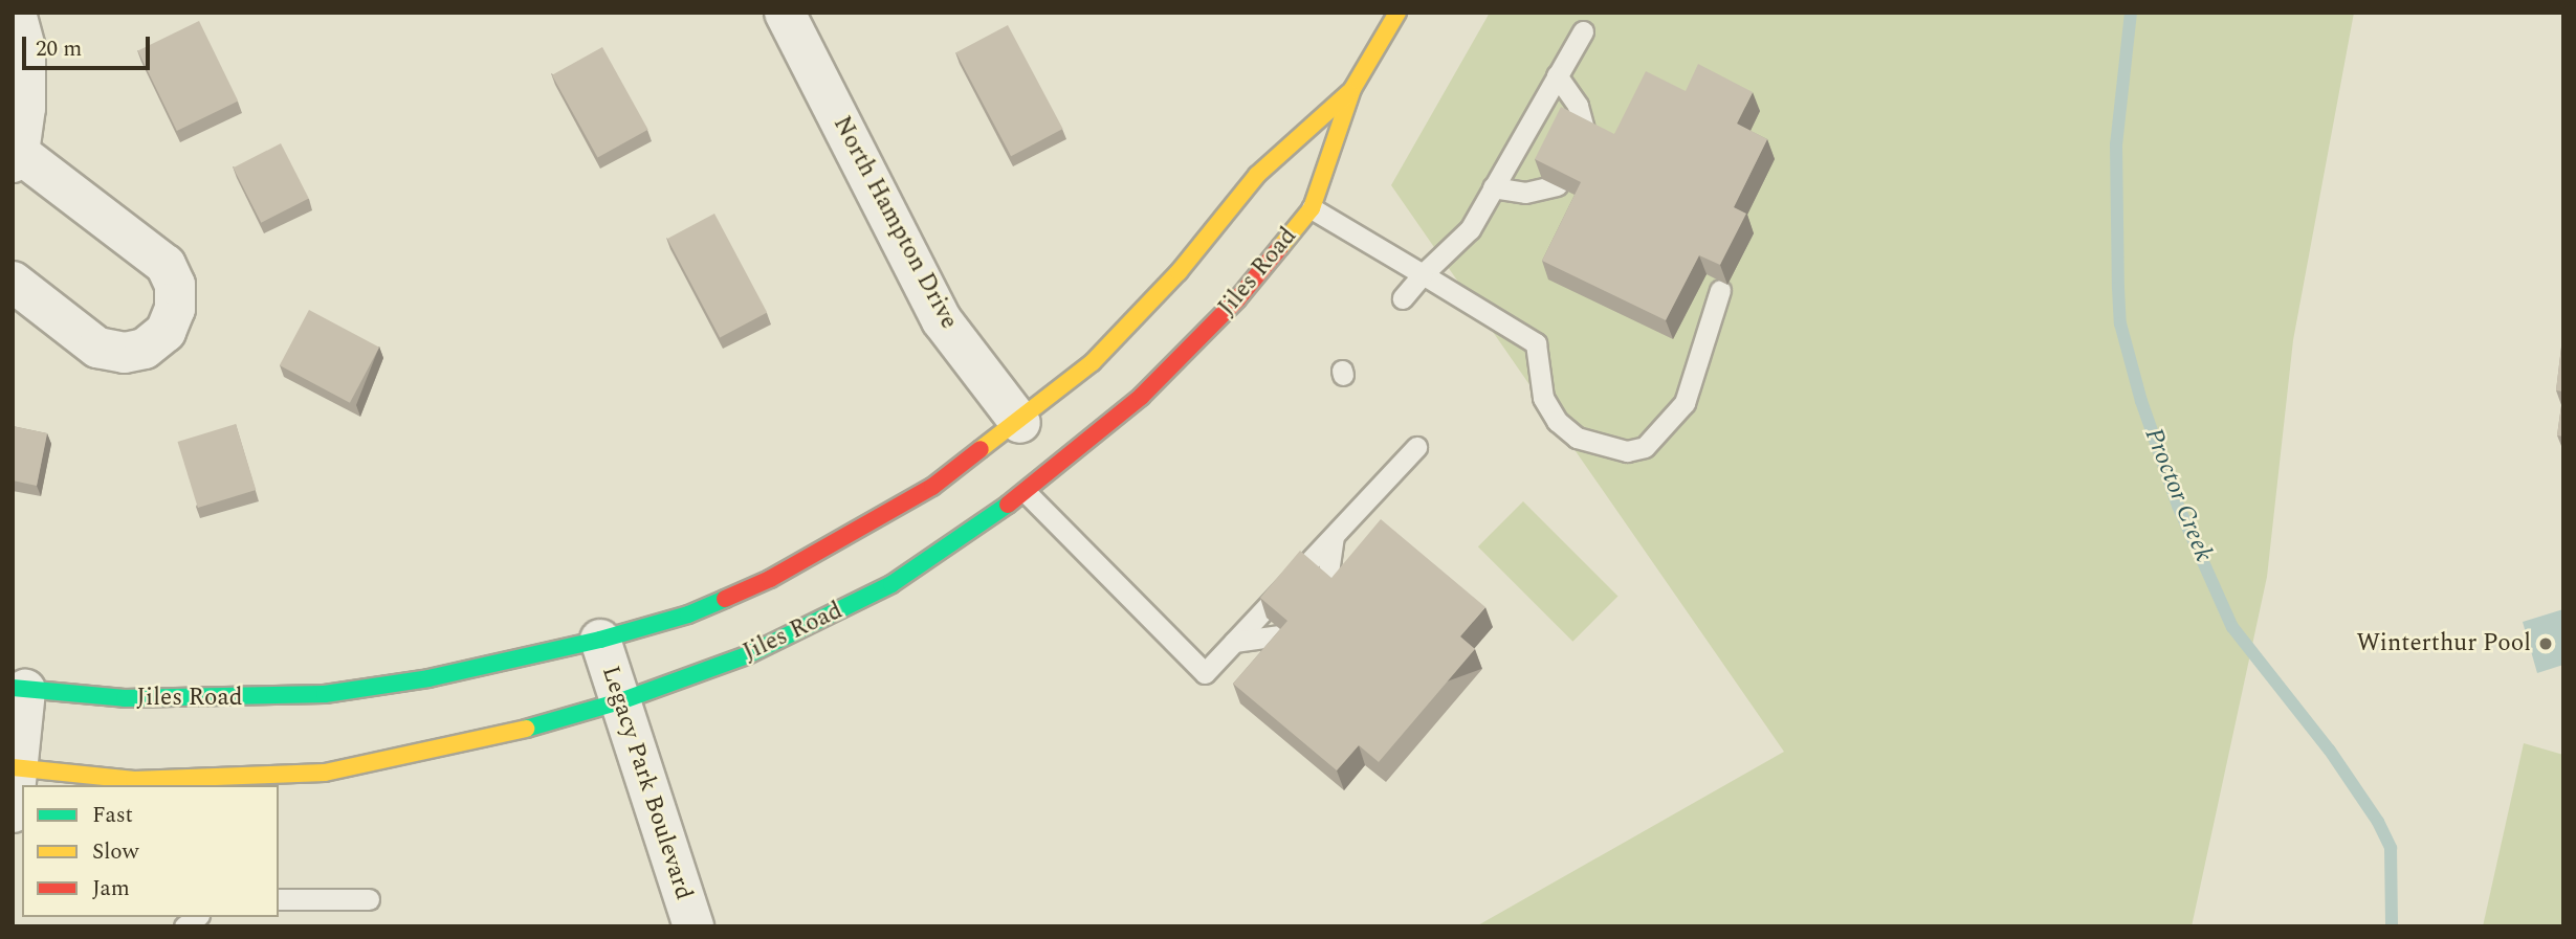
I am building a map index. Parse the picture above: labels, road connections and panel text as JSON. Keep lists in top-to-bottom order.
{
  "streets": {
    "street": ["North Hampton Drive", "Jiles Road", "Legacy Park Boulevard"]
  },
  "crossings": [
    ["North Hampton Drive", "Jiles Road"],
    ["Jiles Road", "Legacy Park Boulevard"]
  ],
  "water": ["Proctor Creek"],
  "places": ["Winterthur Pool"],
  "legend": ["Fast", "Slow", "Jam"],
  "scale_bar": "20 m"
}
